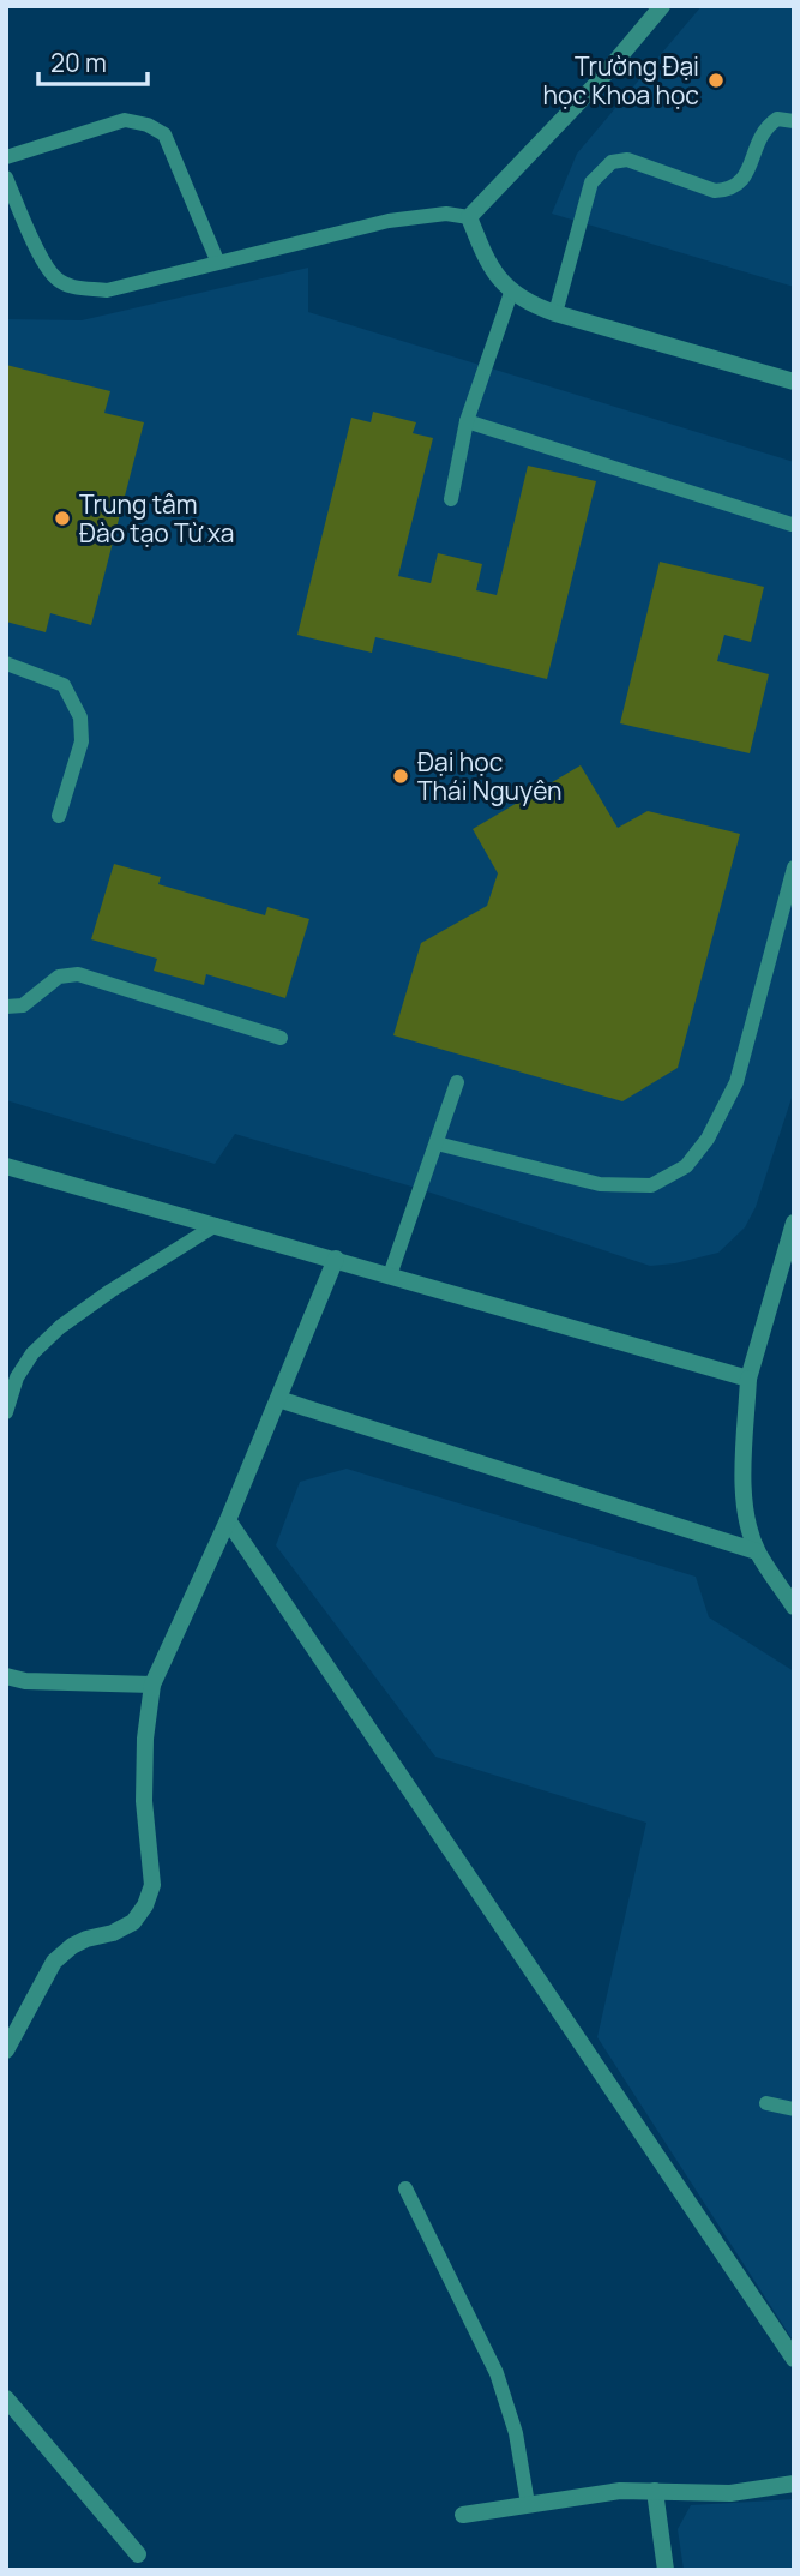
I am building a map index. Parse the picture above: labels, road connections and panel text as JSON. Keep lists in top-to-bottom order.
{
  "places": ["Trường Đại học Khoa học", "Trung tâm Đào tạo Từ xa", "Đại học Thái Nguyên"],
  "scale_bar": "20 m"
}
